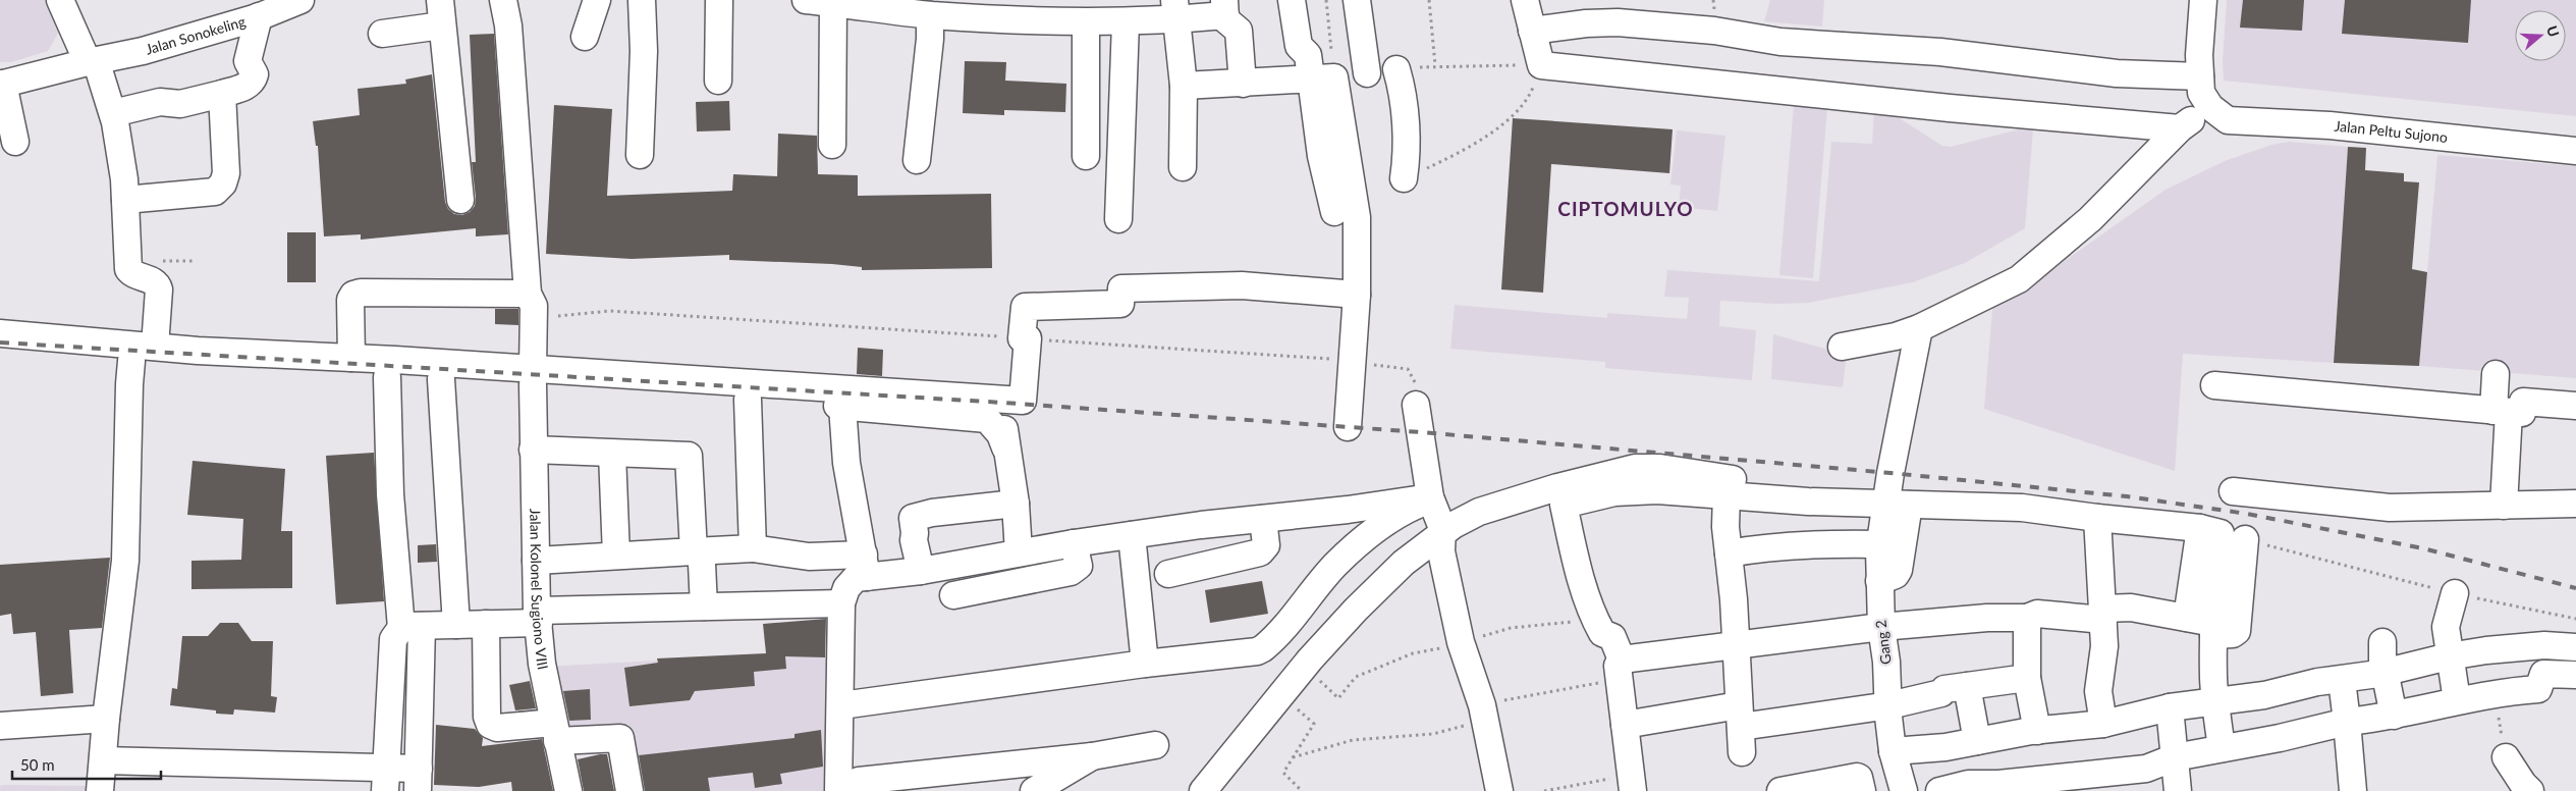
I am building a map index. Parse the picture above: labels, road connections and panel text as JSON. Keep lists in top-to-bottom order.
{
  "streets": {
    "street": [
      "Jalan Sonokeling",
      "Jalan Peltu Sujono",
      "Jalan Kolonel Sugiono VIII",
      "Gang 2"
    ]
  },
  "districts": ["CIPTOMULYO"],
  "scale_bar": "50 m",
  "north": "right"
}
